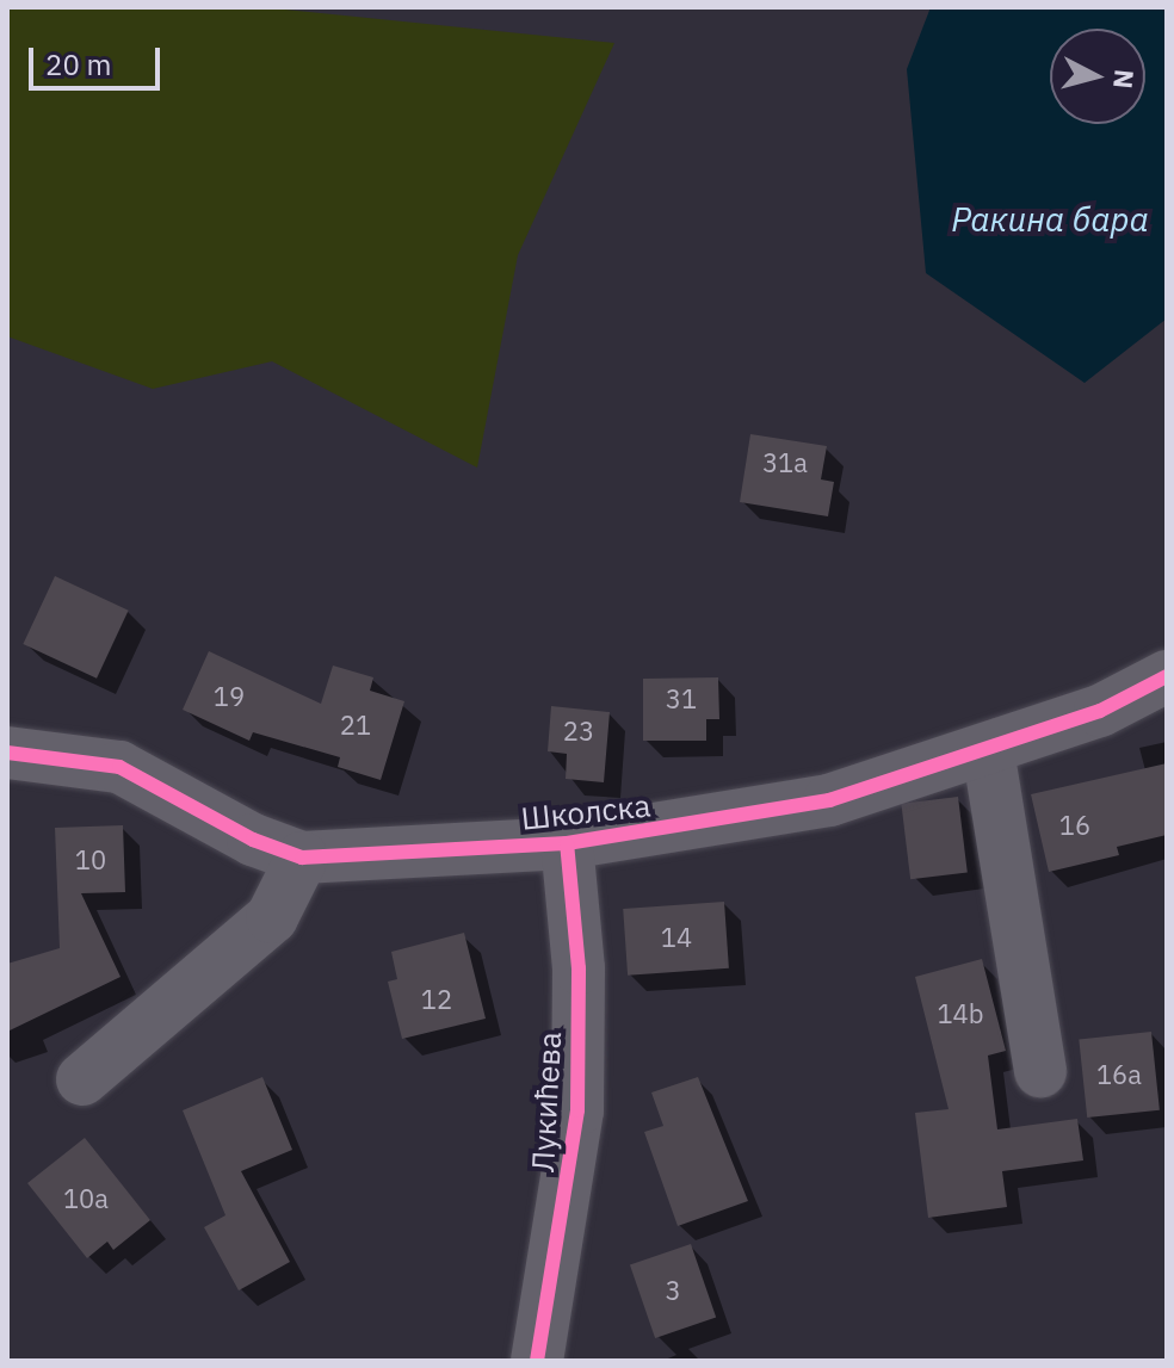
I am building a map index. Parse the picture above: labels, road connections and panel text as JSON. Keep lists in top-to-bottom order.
{
  "streets": {
    "street": ["Школска", "Лукићева"]
  },
  "crossings": [
    ["Школска", "Лукићева"]
  ],
  "water": ["Ракина бара"],
  "house_numbers": [
    "31a",
    "19",
    "31",
    "21",
    "23",
    "16",
    "10",
    "14",
    "12",
    "14b",
    "16a",
    "10a",
    "3"
  ],
  "scale_bar": "20 m",
  "north": "right"
}
